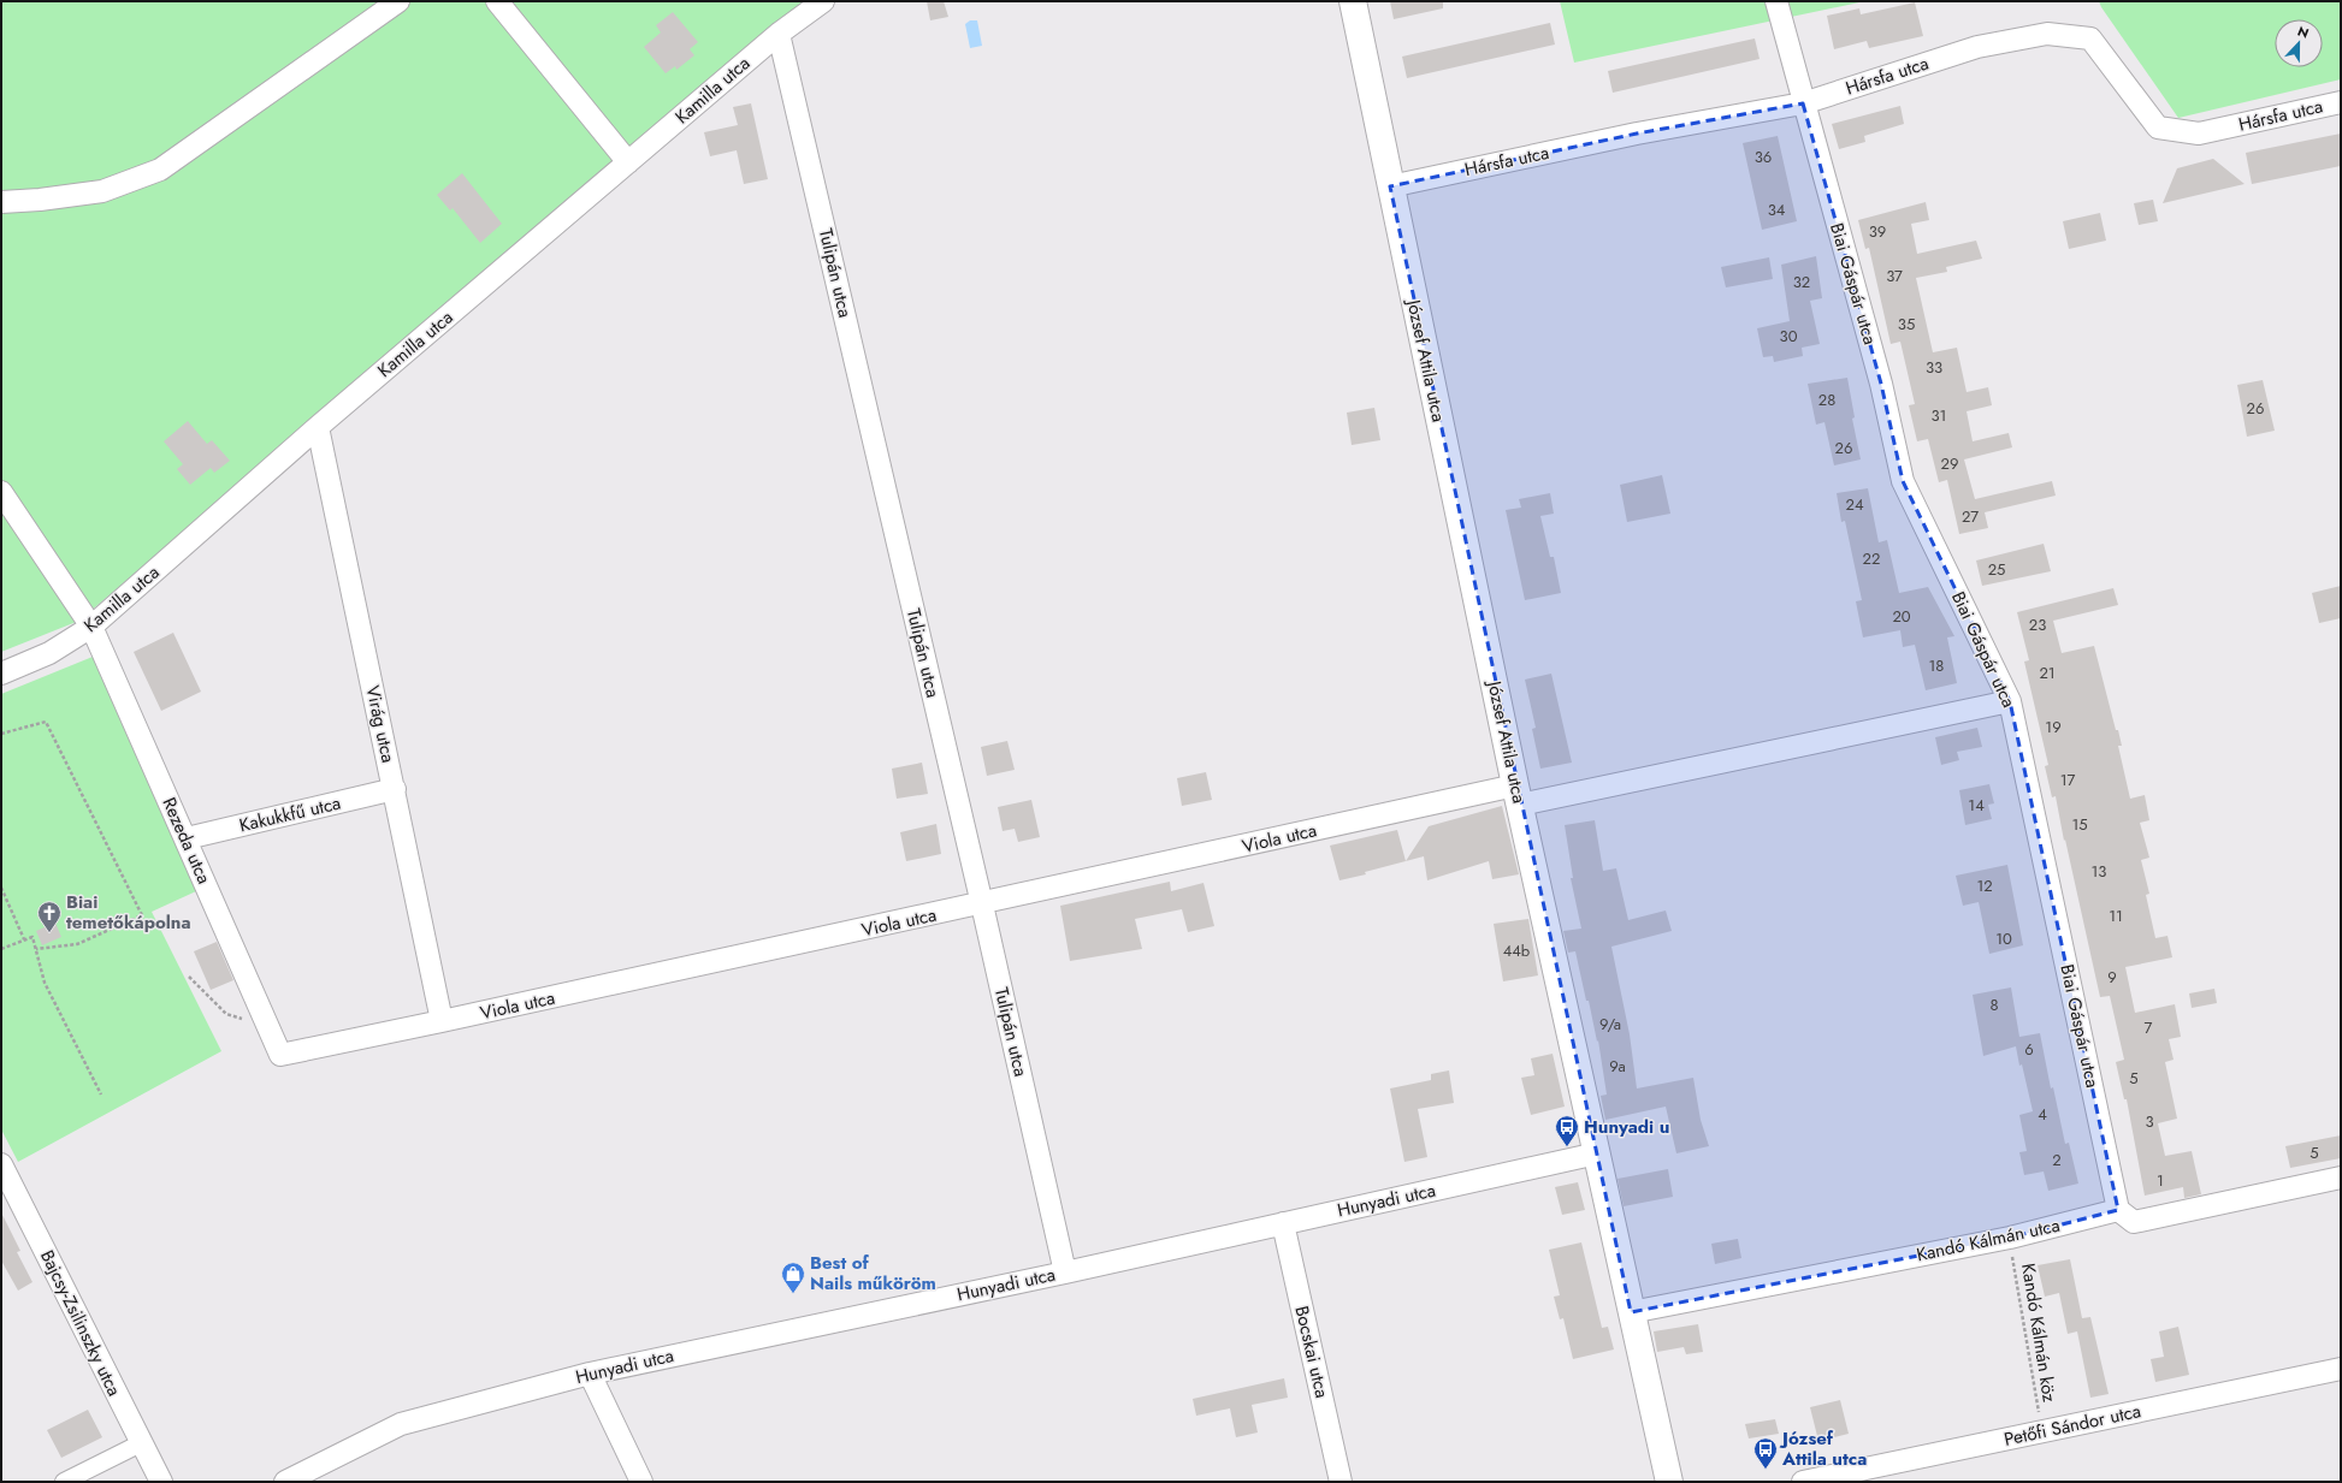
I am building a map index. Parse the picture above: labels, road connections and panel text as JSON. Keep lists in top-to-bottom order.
{
  "streets": {
    "street": [
      "Hársfa utca",
      "Kamilla utca",
      "Tulipán utca",
      "Biai Gáspár utca",
      "József Attila utca",
      "Virág utca",
      "Kakukkfű utca",
      "Viola utca",
      "Rezeda utca",
      "Hunyadi utca",
      "Kandó Kálmán utca",
      "Bajcsy-Zsilinszky utca",
      "Bocskai utca",
      "Petőfi Sándor utca"
    ],
    "path": ["Kandó Kálmán köz"]
  },
  "crossings": [
    ["Hársfa utca", "Biai Gáspár utca"],
    ["Hársfa utca", "József Attila utca"],
    ["Kamilla utca", "Tulipán utca"],
    ["Kamilla utca", "Virág utca"],
    ["Kamilla utca", "Rezeda utca"],
    ["Tulipán utca", "Viola utca"],
    ["Tulipán utca", "Hunyadi utca"],
    ["Biai Gáspár utca", "Viola utca"],
    ["Biai Gáspár utca", "Kandó Kálmán utca"],
    ["József Attila utca", "Viola utca"],
    ["József Attila utca", "Hunyadi utca"],
    ["József Attila utca", "Kandó Kálmán utca"],
    ["Virág utca", "Kakukkfű utca"],
    ["Virág utca", "Viola utca"],
    ["Kakukkfű utca", "Rezeda utca"],
    ["Viola utca", "Rezeda utca"],
    ["Hunyadi utca", "Bocskai utca"],
    ["Kandó Kálmán utca", "Kandó Kálmán köz"],
    ["Kandó Kálmán köz", "Petőfi Sándor utca"]
  ],
  "places": {
    "church": ["Biai temetőkápolna"],
    "bus stop": ["Hunyadi u", "József Attila utca"],
    "shop": ["Best of Nails műköröm"]
  },
  "house_numbers": [
    "36",
    "34",
    "39",
    "37",
    "32",
    "35",
    "30",
    "33",
    "28",
    "26",
    "31",
    "26",
    "29",
    "24",
    "27",
    "22",
    "25",
    "20",
    "23",
    "18",
    "21",
    "19",
    "17",
    "14",
    "15",
    "13",
    "12",
    "11",
    "10",
    "44b",
    "9",
    "8",
    "9/a",
    "7",
    "6",
    "9a",
    "5",
    "4",
    "3",
    "5",
    "2",
    "1"
  ],
  "north": "top"
}
